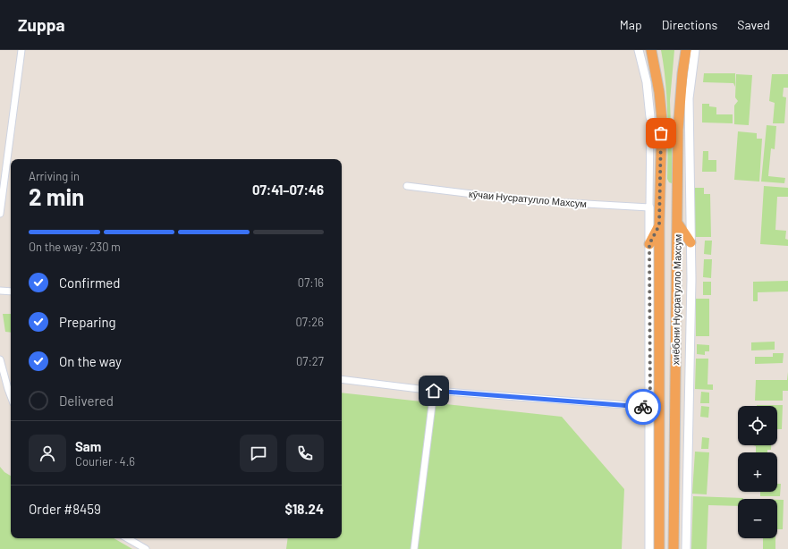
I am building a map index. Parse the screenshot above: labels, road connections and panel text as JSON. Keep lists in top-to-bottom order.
{
  "streets": {
    "highway": ["хиёбони Нусратулло Махсум"],
    "street": ["кӯчаи Нусратулло Махсум"]
  },
  "page": {
    "header": "Zuppa",
    "nav": ["Map", "Directions", "Saved"],
    "heading": ["2 min", "Arriving in", "07:41–07:46"],
    "panel": [
      "Sam",
      "Courier · 4.6",
      "Order #8459",
      "$18.24"
    ],
    "bar": "On the way · 230 m",
    "list": [
      ["Confirmed", "07:16"],
      ["Preparing", "07:26"],
      ["On the way", "07:27"],
      "Delivered"
    ],
    "map_buttons": ["+", "−"]
  }
}
